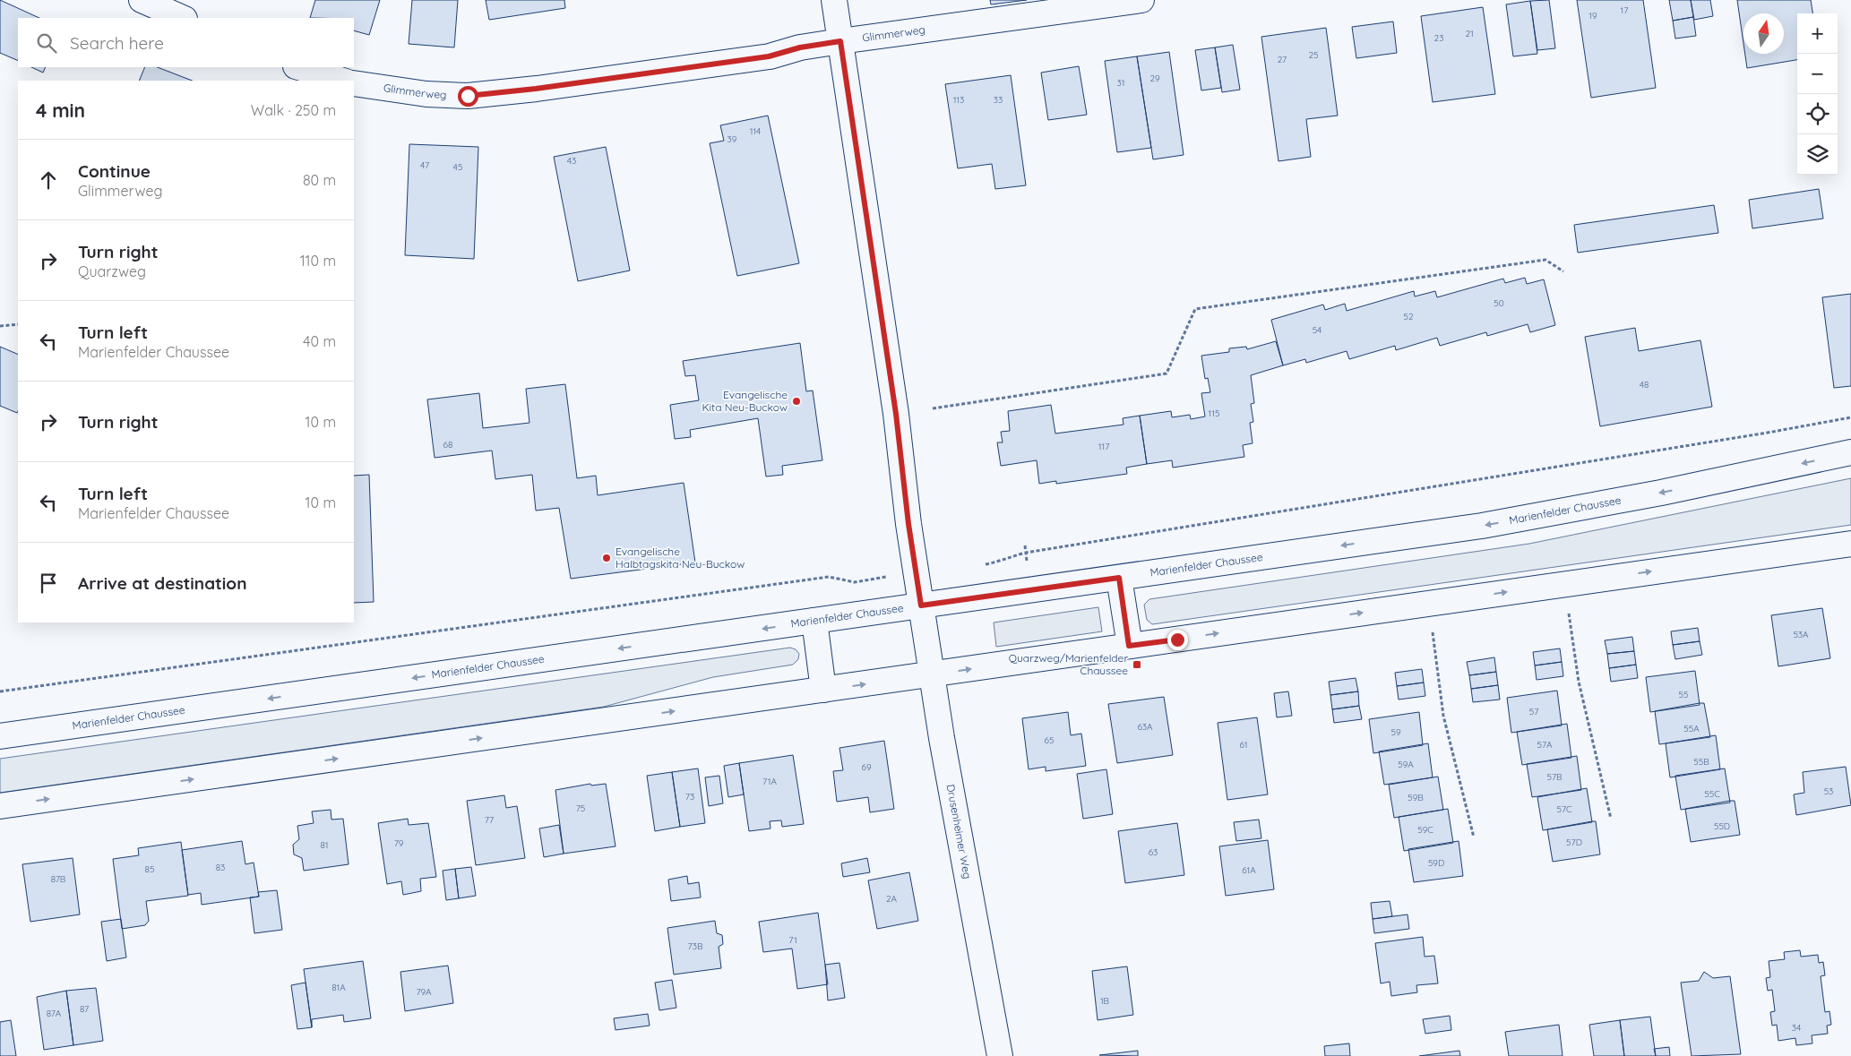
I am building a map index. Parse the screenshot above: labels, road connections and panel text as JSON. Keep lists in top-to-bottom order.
{
  "streets": {
    "main road": ["Glimmerweg", "Marienfelder Chaussee", "Drusenheimer Weg"]
  },
  "crossings": [
    ["Glimmerweg", "Drusenheimer Weg"],
    ["Marienfelder Chaussee", "Drusenheimer Weg"]
  ],
  "places": {
    "other": ["Evangelische Kita Neu-Buckow", "Evangelische Halbtagskita Neu-Buckow"],
    "transit": ["Quarzweg/Marienfelder Chaussee"]
  },
  "house_numbers": [
    "17",
    "19",
    "21",
    "23",
    "25",
    "27",
    "29",
    "31",
    "113",
    "33",
    "114",
    "39",
    "43",
    "47",
    "45",
    "50",
    "52",
    "54",
    "48",
    "115",
    "68",
    "117",
    "53A",
    "55",
    "57",
    "63A",
    "55A",
    "59",
    "65",
    "61",
    "57A",
    "55B",
    "59A",
    "69",
    "57B",
    "71A",
    "53",
    "55C",
    "73",
    "59B",
    "75",
    "57C",
    "77",
    "55D",
    "59C",
    "57D",
    "79",
    "81",
    "63",
    "59D",
    "83",
    "85",
    "61A",
    "87B",
    "2A",
    "71",
    "73B",
    "81A",
    "79A",
    "1B",
    "87",
    "87A",
    "34"
  ],
  "north": "top",
  "page": {
    "map_buttons": ["+", "−"],
    "search": "Search here",
    "heading": ["4 min", "Walk · 250 m"],
    "list": [
      ["Continue", "Glimmerweg", "80 m"],
      ["Turn right", "Quarzweg", "110 m"],
      ["Turn left", "Marienfelder Chaussee", "40 m"],
      ["Turn right", "10 m"],
      ["Turn left", "Marienfelder Chaussee", "10 m"],
      "Arrive at destination"
    ]
  }
}
